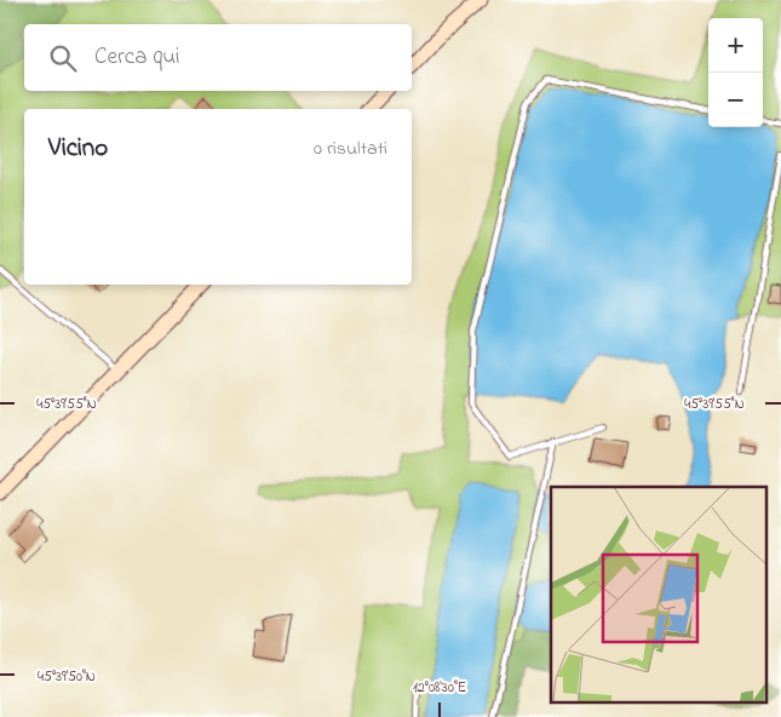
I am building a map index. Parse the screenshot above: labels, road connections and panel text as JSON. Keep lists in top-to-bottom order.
{
  "page": {
    "map_buttons": ["+", "−"],
    "search": "Cerca qui",
    "heading": ["Vicino", "0 risultati"]
  },
  "coordinates": ["45°39'55\"N", "45°39'50\"N", "12°08'30\"E"]
}
